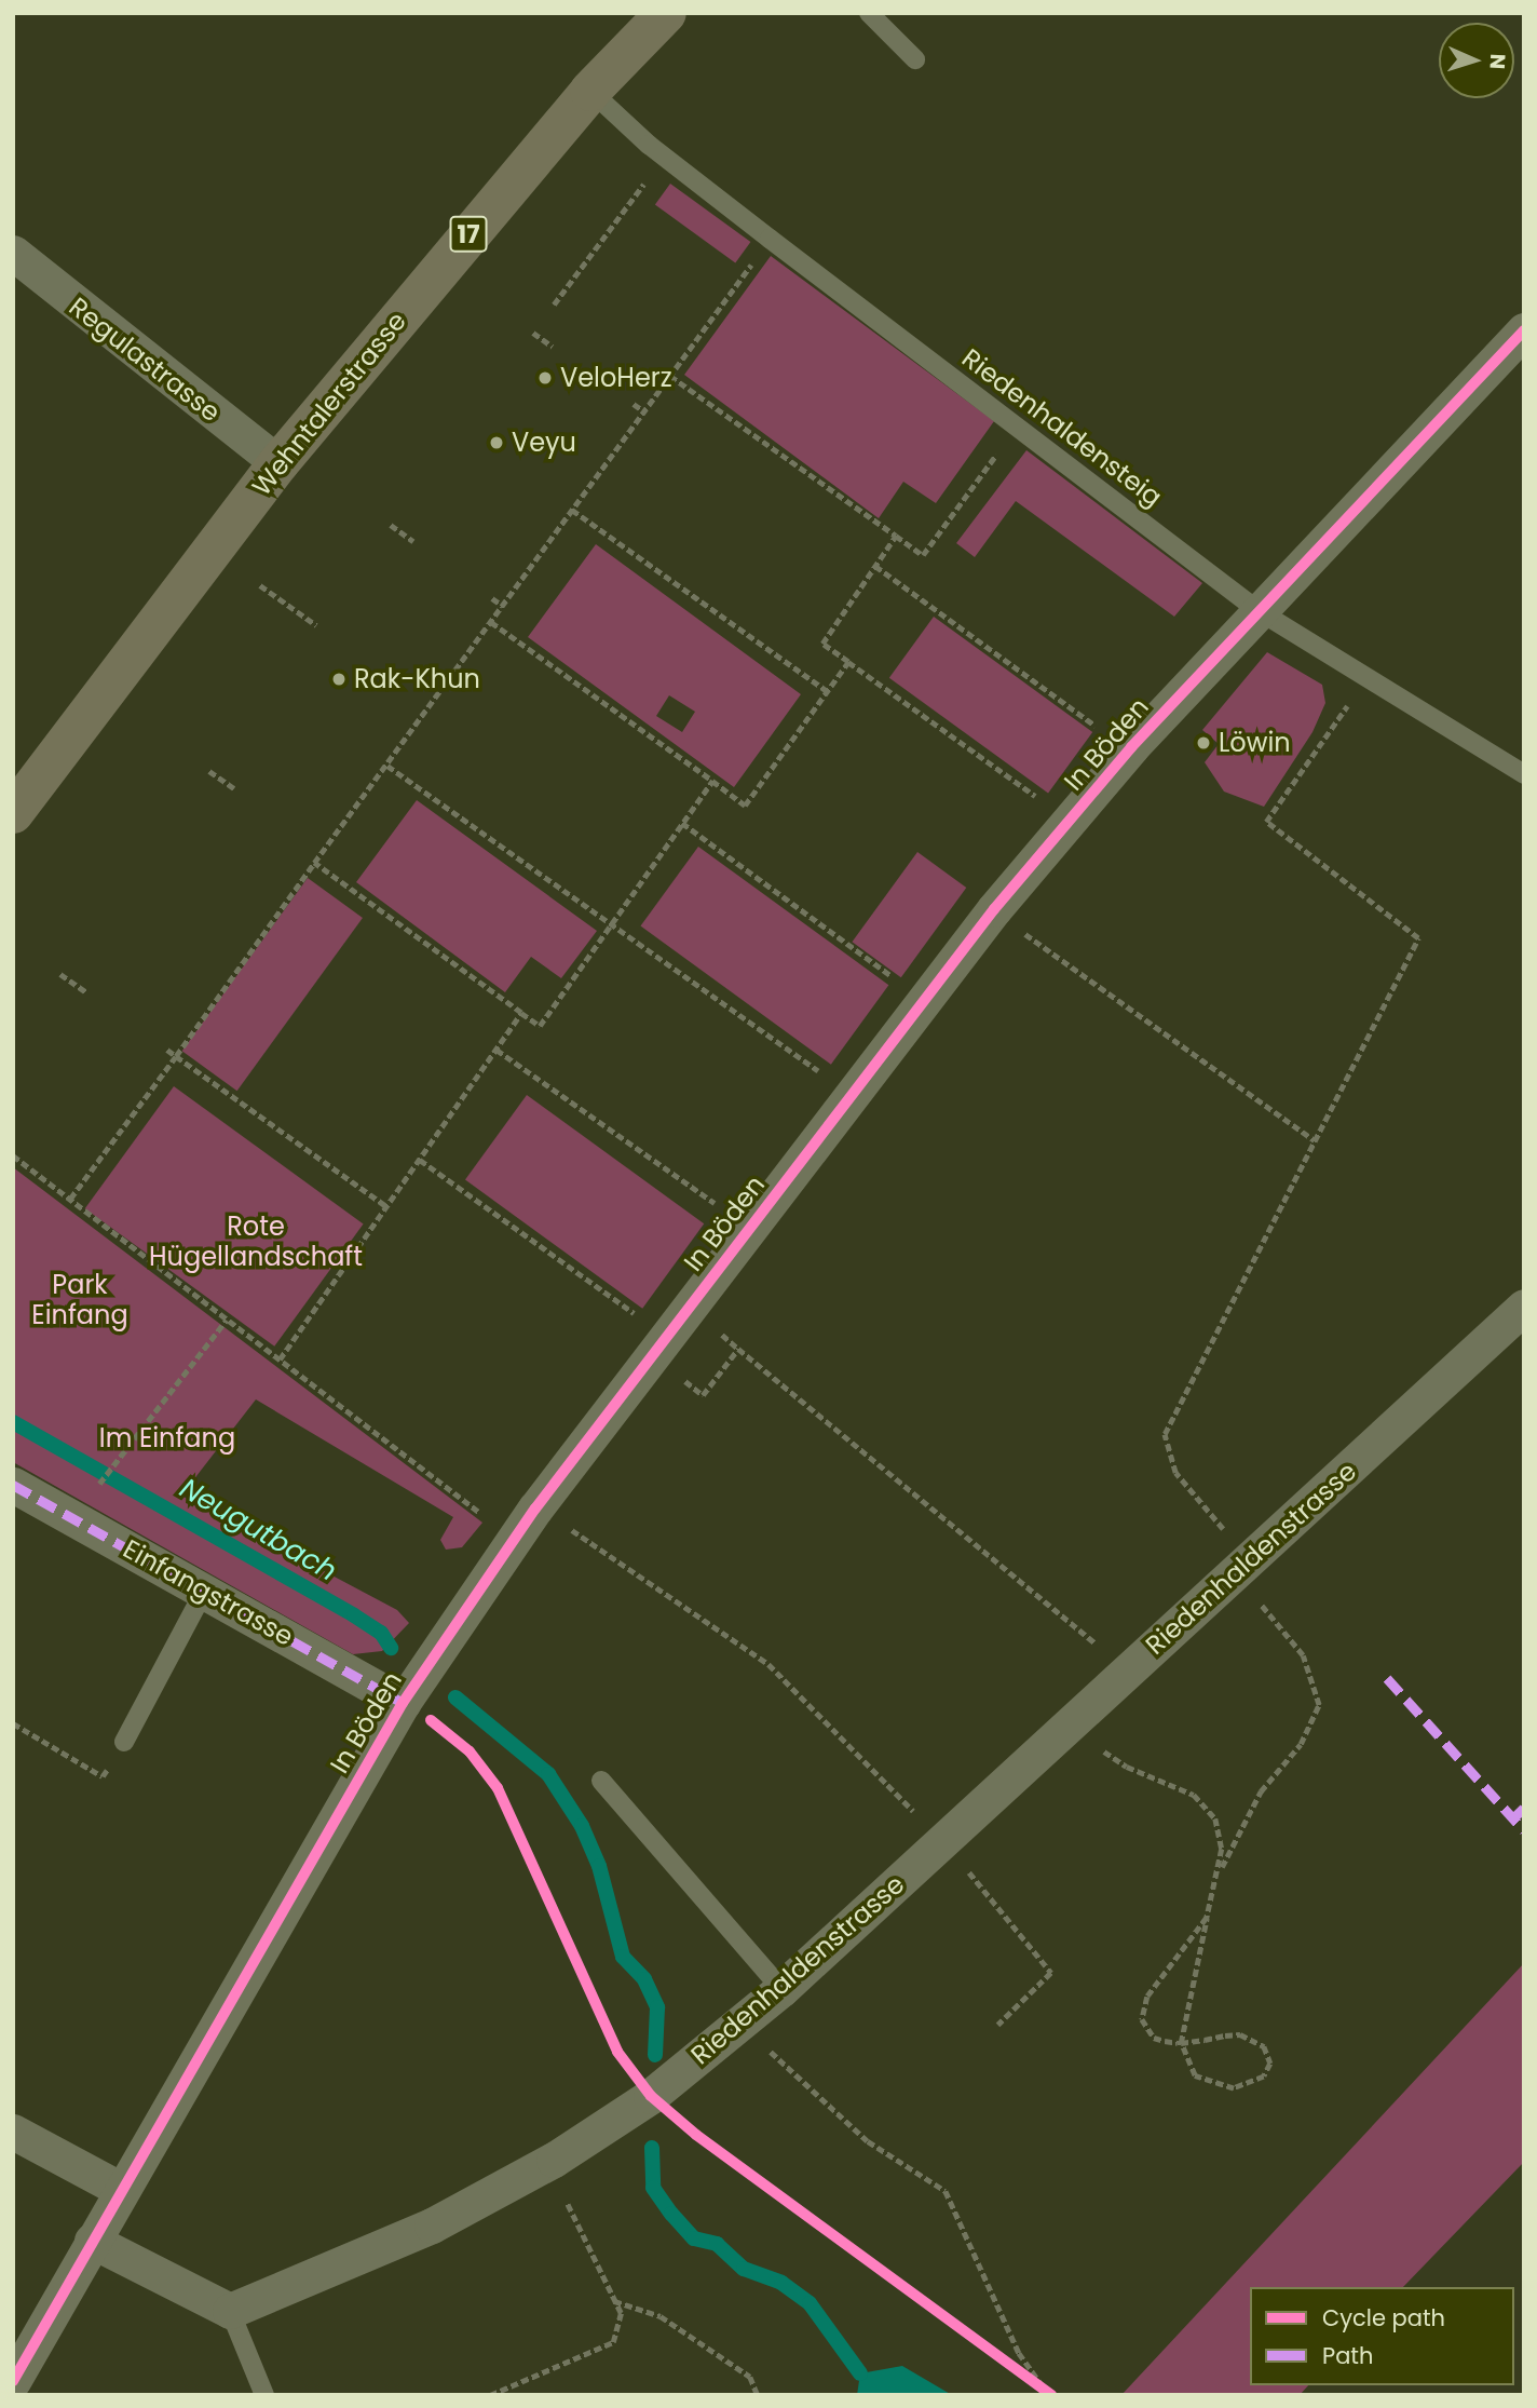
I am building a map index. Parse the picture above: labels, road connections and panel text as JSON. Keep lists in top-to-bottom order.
{
  "streets": {
    "main road": ["17", "Wehntalerstrasse"],
    "street": [
      "Regulastrasse",
      "In Böden",
      "Riedenhaldenstrasse",
      "Einfangstrasse"
    ],
    "lane": ["Riedenhaldensteig"]
  },
  "crossings": [
    ["Regulastrasse", "Wehntalerstrasse"],
    ["Wehntalerstrasse", "Riedenhaldensteig"],
    ["Riedenhaldensteig", "In Böden"],
    ["In Böden", "Einfangstrasse"]
  ],
  "water": ["Neugutbach"],
  "parks": ["Rote Hügellandschaft", "Park Einfang", "Im Einfang"],
  "places": [
    "VeloHerz",
    "Veyu",
    "Rak-Khun",
    "Löwin"
  ],
  "legend": ["Cycle path", "Path"],
  "north": "right"
}
